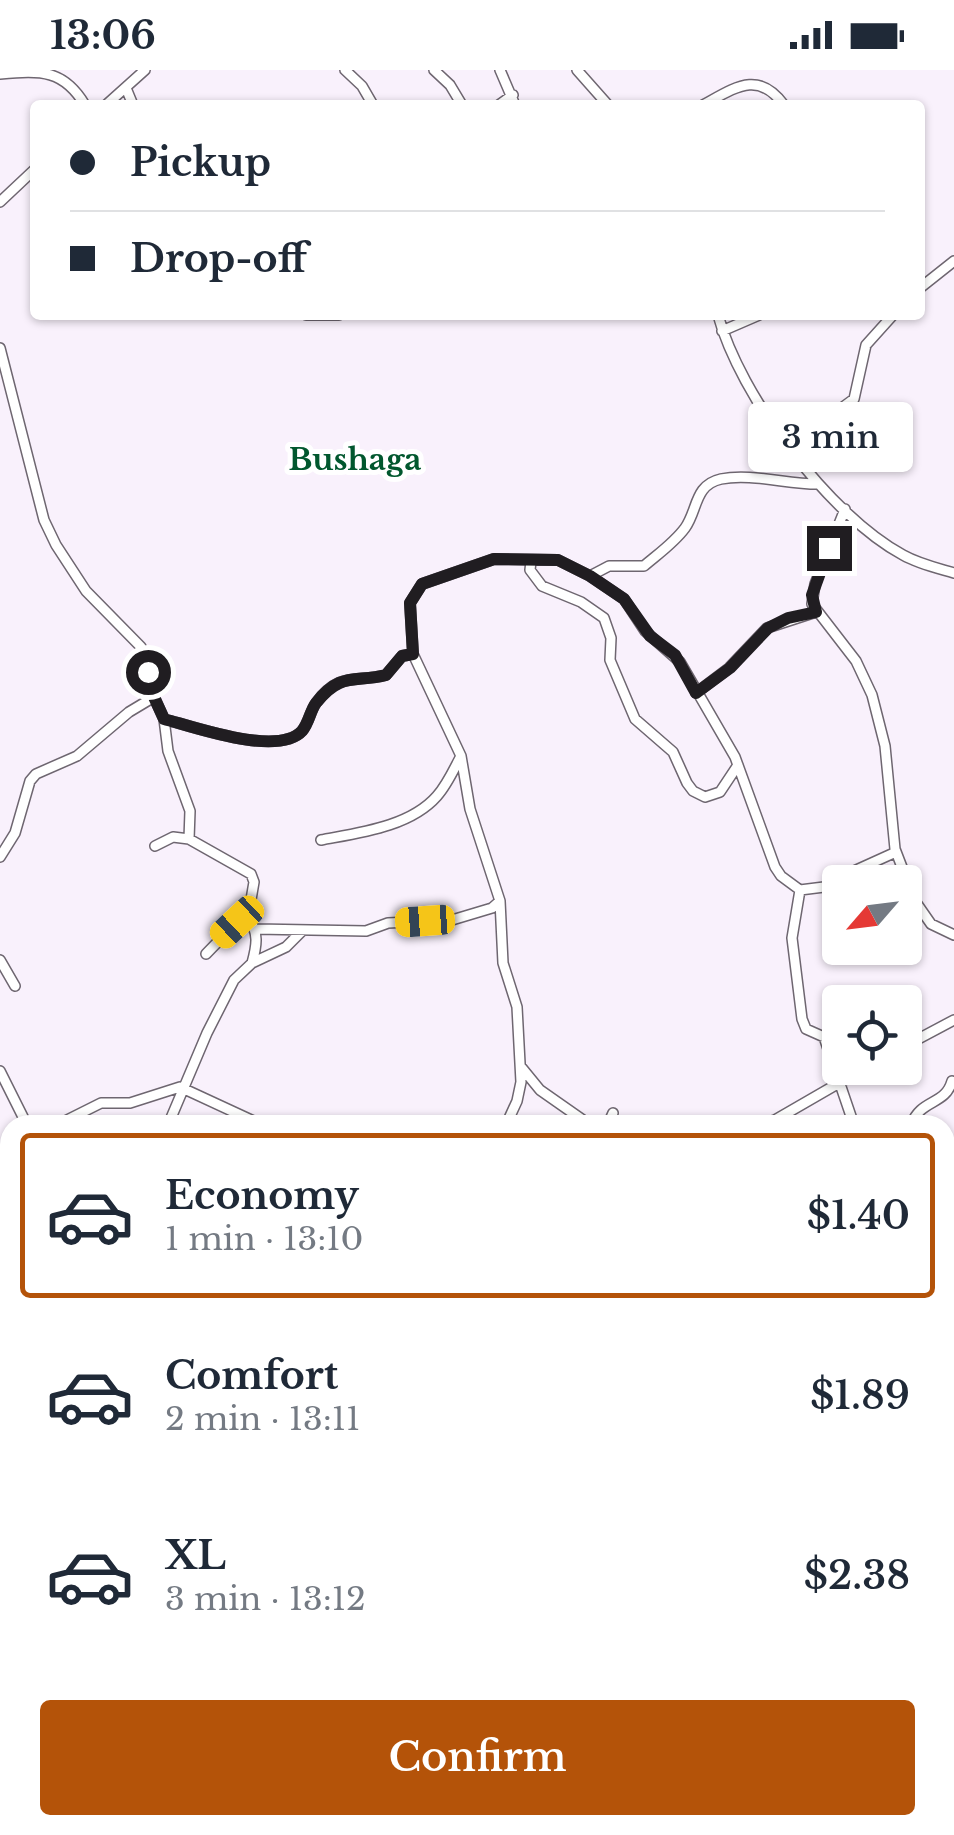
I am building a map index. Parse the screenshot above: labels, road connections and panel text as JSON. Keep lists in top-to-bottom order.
{
  "districts": ["Bushaga"],
  "north": "bottom left",
  "page": {
    "status": "13:06",
    "banner": ["Pickup", "Drop-off"],
    "bubble": "3 min",
    "list": [
      {
        "name": "Economy",
        "note": "1 min · 13:10",
        "value": "$1.40"
      },
      {
        "name": "Comfort",
        "note": "2 min · 13:11",
        "value": "$1.89"
      },
      {
        "name": "XL",
        "note": "3 min · 13:12",
        "value": "$2.38"
      }
    ],
    "buttons": "Confirm"
  }
}
